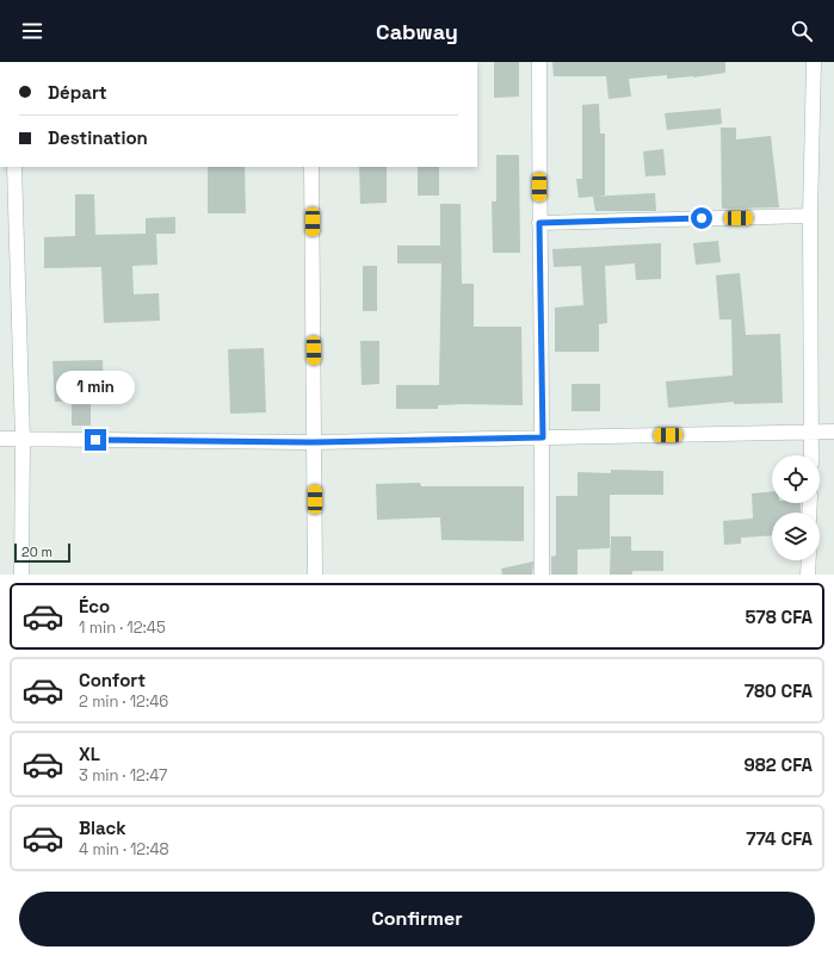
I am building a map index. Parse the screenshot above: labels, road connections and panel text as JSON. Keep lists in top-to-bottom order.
{
  "scale_bar": "20 m",
  "page": {
    "header": "Cabway",
    "banner": ["Départ", "Destination"],
    "bubble": "1 min",
    "scale": "20 m",
    "list": [
      {
        "name": "Éco",
        "note": "1 min · 12:45",
        "value": "578 CFA"
      },
      {
        "name": "Confort",
        "note": "2 min · 12:46",
        "value": "780 CFA"
      },
      {
        "name": "XL",
        "note": "3 min · 12:47",
        "value": "982 CFA"
      },
      {
        "name": "Black",
        "note": "4 min · 12:48",
        "value": "774 CFA"
      }
    ],
    "buttons": "Confirmer"
  }
}
